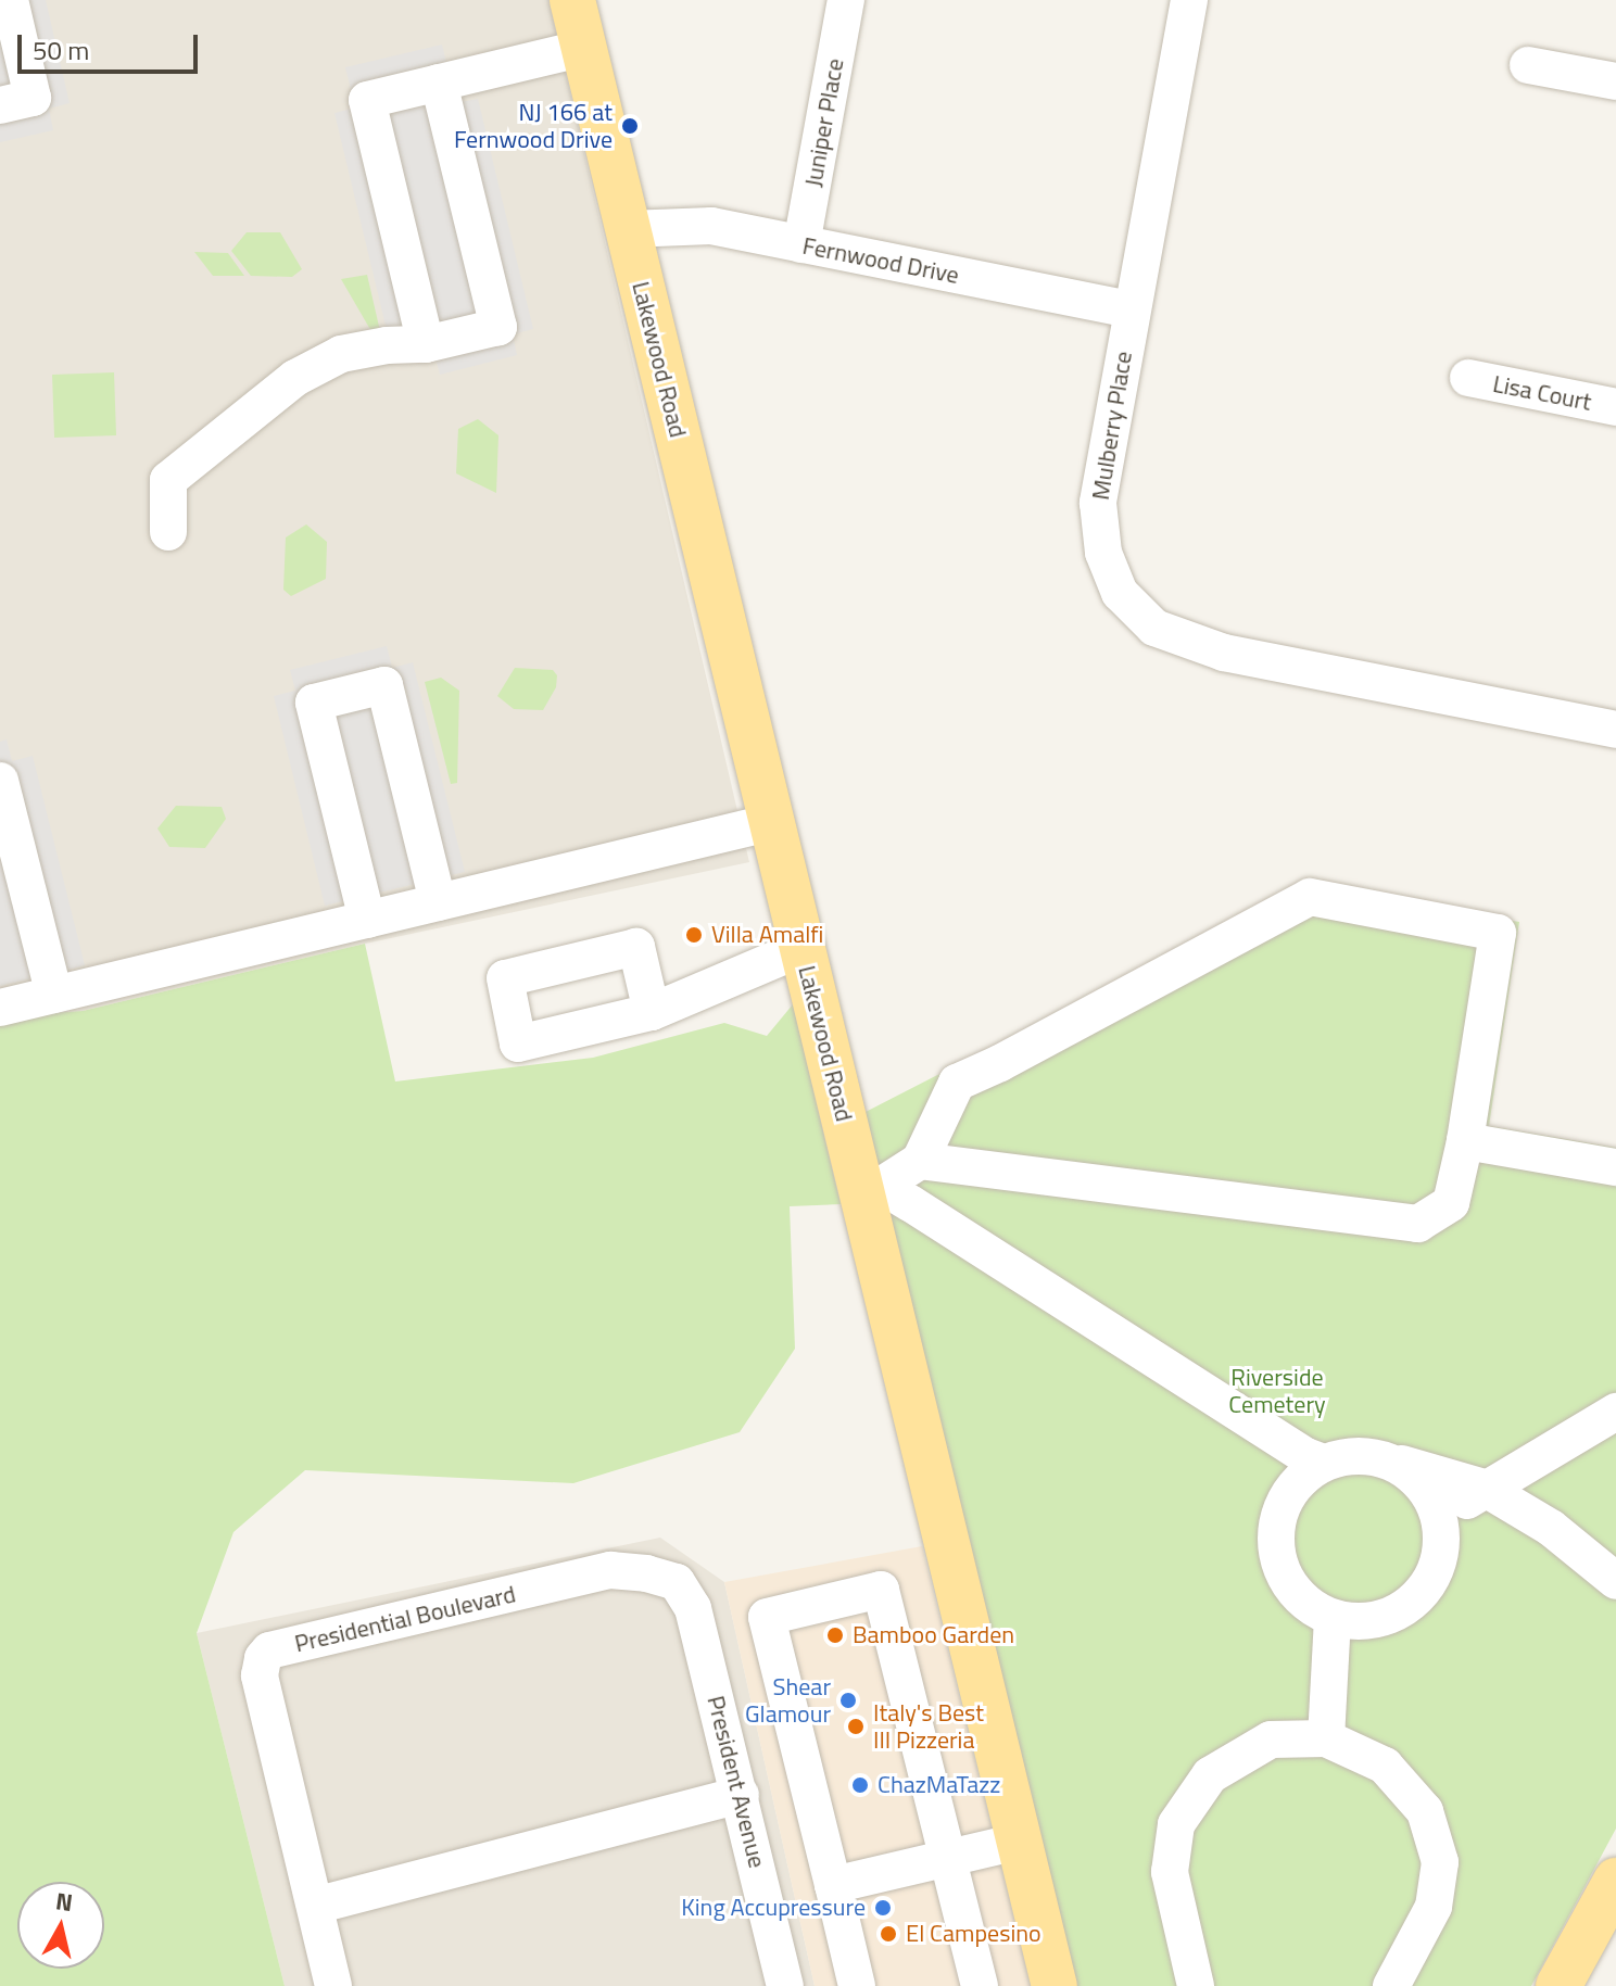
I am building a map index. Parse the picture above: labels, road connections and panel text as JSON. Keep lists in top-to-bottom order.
{
  "streets": {
    "main road": ["Lakewood Road"],
    "street": [
      "Juniper Place",
      "Fernwood Drive",
      "Lisa Court",
      "Mulberry Place",
      "Presidential Boulevard",
      "President Avenue"
    ]
  },
  "crossings": [
    ["Juniper Place", "Fernwood Drive"],
    ["Fernwood Drive", "Lakewood Road"],
    ["Fernwood Drive", "Mulberry Place"],
    ["Presidential Boulevard", "President Avenue"]
  ],
  "parks": ["Riverside Cemetery"],
  "places": [
    "NJ 166 at Fernwood Drive",
    "Villa Amalfi",
    "Bamboo Garden",
    "Shear Glamour",
    "Italy's Best III Pizzeria",
    "ChazMaTazz",
    "King Accupressure",
    "El Campesino"
  ],
  "scale_bar": "50 m",
  "north": "top"
}
